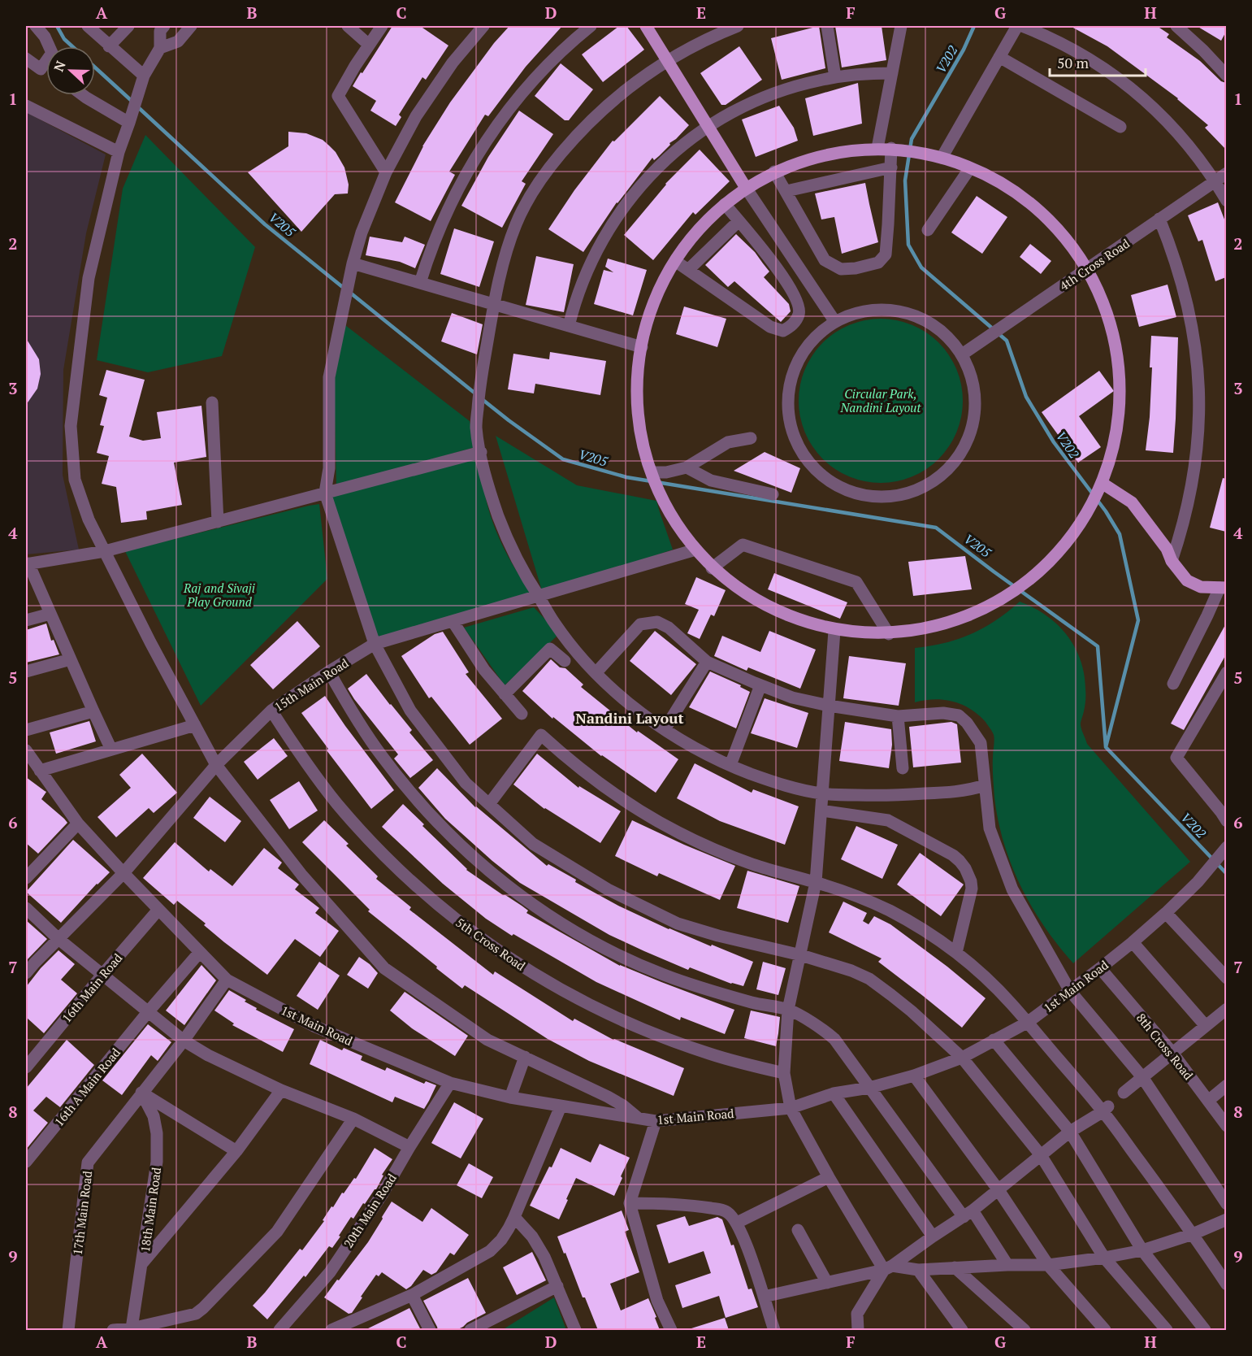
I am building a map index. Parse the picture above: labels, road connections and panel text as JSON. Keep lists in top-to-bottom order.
{
  "streets": {
    "street": [
      "4th Cross Road",
      "15th Main Road",
      "5th Cross Road",
      "1st Main Road",
      "16th Main Road",
      "8th Cross Road",
      "16th A Main Road",
      "18th Main Road",
      "20th Main Road",
      "17th Main Road"
    ]
  },
  "crossings": [
    ["15th Main Road", "5th Cross Road"],
    ["15th Main Road", "1st Main Road"],
    ["1st Main Road", "16th Main Road"],
    ["1st Main Road", "8th Cross Road"],
    ["1st Main Road", "16th A Main Road"],
    ["1st Main Road", "20th Main Road"],
    ["1st Main Road", "17th Main Road"],
    ["18th Main Road", "17th Main Road"]
  ],
  "districts": ["Nandini Layout"],
  "water": ["V202", "V205"],
  "parks": ["Circular Park, Nandini Layout", "Raj and Sivaji Play Ground"],
  "scale_bar": "50 m",
  "north": "left",
  "grid": {
    "columns": [
      "A",
      "B",
      "C",
      "D",
      "E",
      "F",
      "G",
      "H"
    ],
    "rows": [
      "1",
      "2",
      "3",
      "4",
      "5",
      "6",
      "7",
      "8",
      "9"
    ]
  }
}
